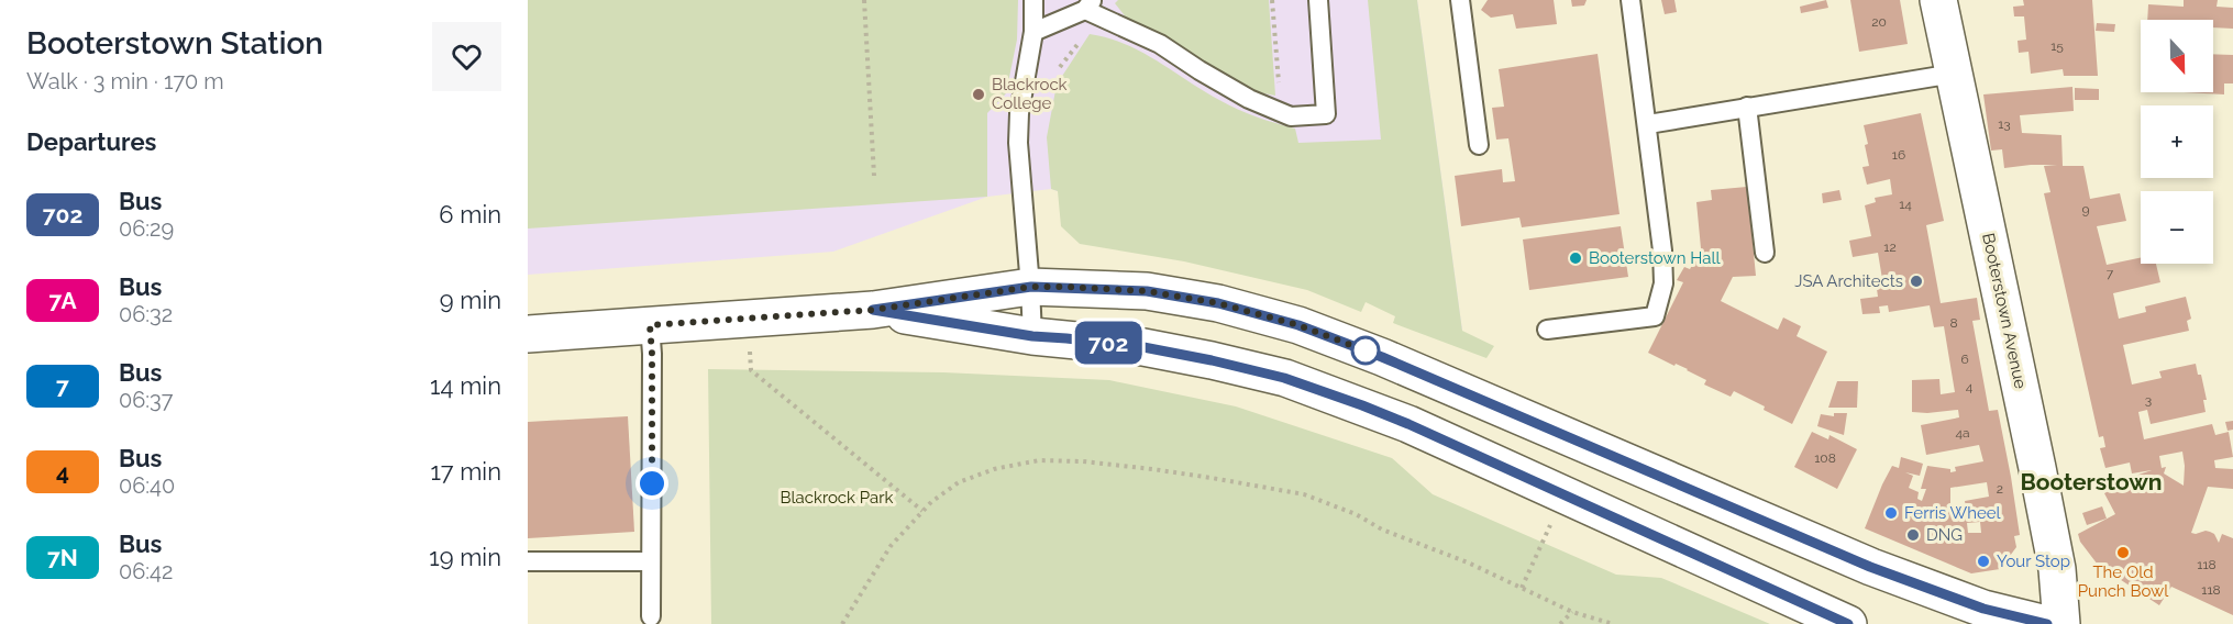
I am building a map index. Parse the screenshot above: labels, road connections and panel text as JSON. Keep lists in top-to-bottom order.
{
  "streets": {
    "main road": ["Booterstown Avenue"]
  },
  "districts": ["Booterstown"],
  "parks": ["Blackrock Park"],
  "places": [
    "Blackrock College",
    "Booterstown Hall",
    "JSA Architects",
    "Ferris Wheel",
    "DNG",
    "The Old Punch Bowl",
    "Your Stop"
  ],
  "lines": ["bus line 702"],
  "house_numbers": [
    "20",
    "15",
    "13",
    "16",
    "14",
    "9",
    "12",
    "7",
    "8",
    "6",
    "4",
    "3",
    "4a",
    "108",
    "2",
    "118",
    "118"
  ],
  "north": "bottom",
  "page": {
    "heading": [
      ["Booterstown Station", "Walk · 3 min · 170 m"],
      "Departures"
    ],
    "on_map": "702",
    "map_buttons": ["+", "−"],
    "list": [
      {
        "mark": "702",
        "name": "Bus",
        "note": "06:29",
        "value": "6 min"
      },
      {
        "mark": "7A",
        "name": "Bus",
        "note": "06:32",
        "value": "9 min"
      },
      {
        "mark": "7",
        "name": "Bus",
        "note": "06:37",
        "value": "14 min"
      },
      {
        "mark": "4",
        "name": "Bus",
        "note": "06:40",
        "value": "17 min"
      },
      {
        "mark": "7N",
        "name": "Bus",
        "note": "06:42",
        "value": "19 min"
      }
    ]
  }
}
